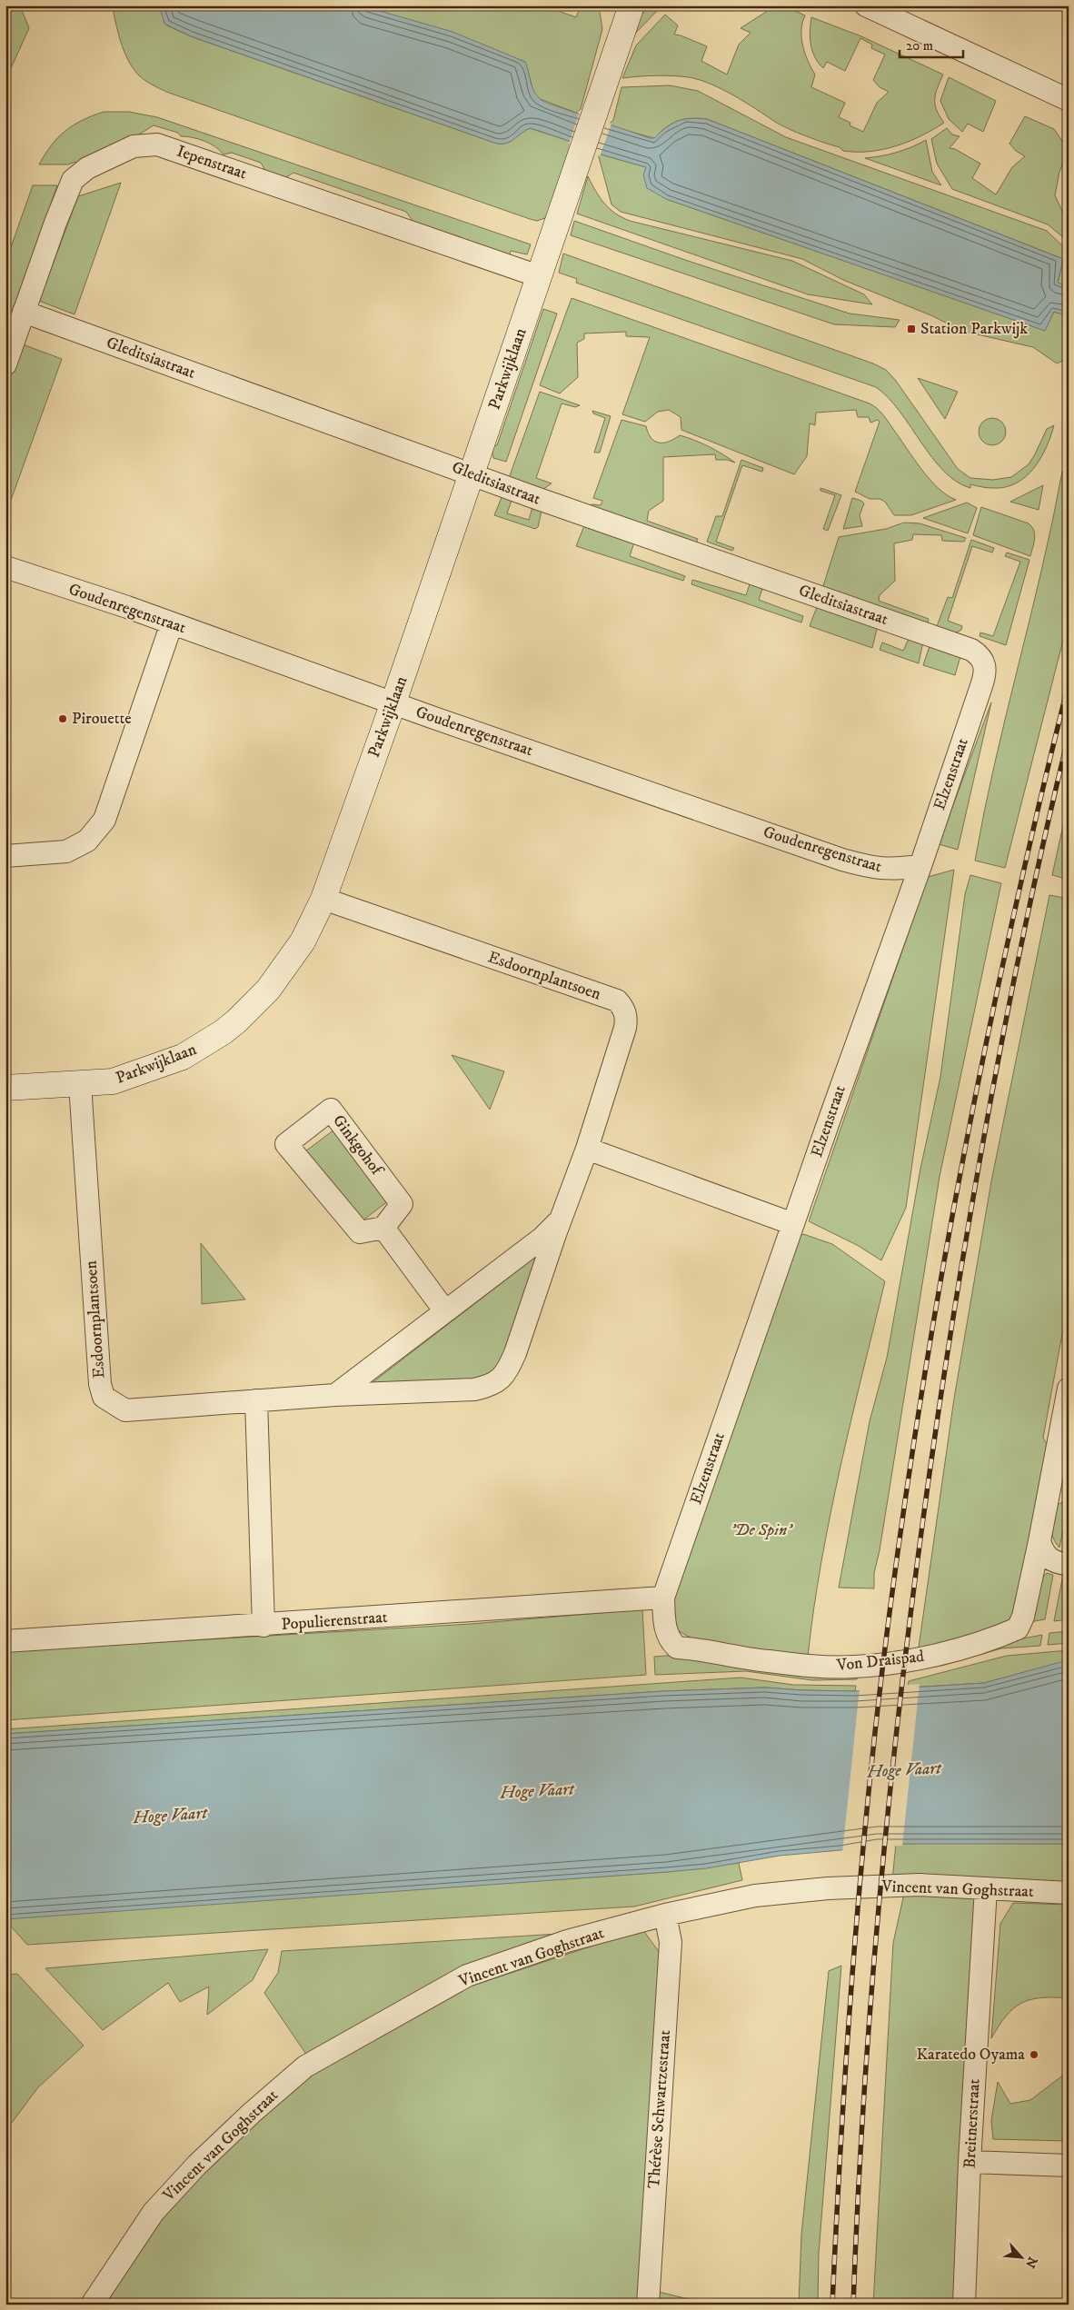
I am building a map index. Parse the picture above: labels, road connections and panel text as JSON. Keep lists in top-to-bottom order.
{
  "streets": {
    "street": [
      "Iepenstraat",
      "Gleditsiastraat",
      "Parkwijklaan",
      "Goudenregenstraat",
      "Elzenstraat",
      "Esdoornplantsoen",
      "Ginkgohof",
      "Populierenstraat",
      "Von Draispad",
      "Vincent van Goghstraat",
      "Thérèse Schwartzestraat",
      "Breitnerstraat"
    ]
  },
  "crossings": [
    ["Iepenstraat", "Gleditsiastraat"],
    ["Iepenstraat", "Parkwijklaan"],
    ["Gleditsiastraat", "Parkwijklaan"],
    ["Gleditsiastraat", "Elzenstraat"],
    ["Parkwijklaan", "Goudenregenstraat"],
    ["Parkwijklaan", "Esdoornplantsoen"],
    ["Goudenregenstraat", "Elzenstraat"],
    ["Elzenstraat", "Populierenstraat"],
    ["Elzenstraat", "Von Draispad"],
    ["Populierenstraat", "Von Draispad"],
    ["Vincent van Goghstraat", "Thérèse Schwartzestraat"],
    ["Vincent van Goghstraat", "Breitnerstraat"]
  ],
  "water": ["Hoge Vaart"],
  "parks": ["'De Spin'"],
  "places": {
    "transit": ["Station Parkwijk"],
    "other": ["Pirouette", "Karatedo Oyama"]
  },
  "scale_bar": "20 m",
  "north": "bottom right"
}
